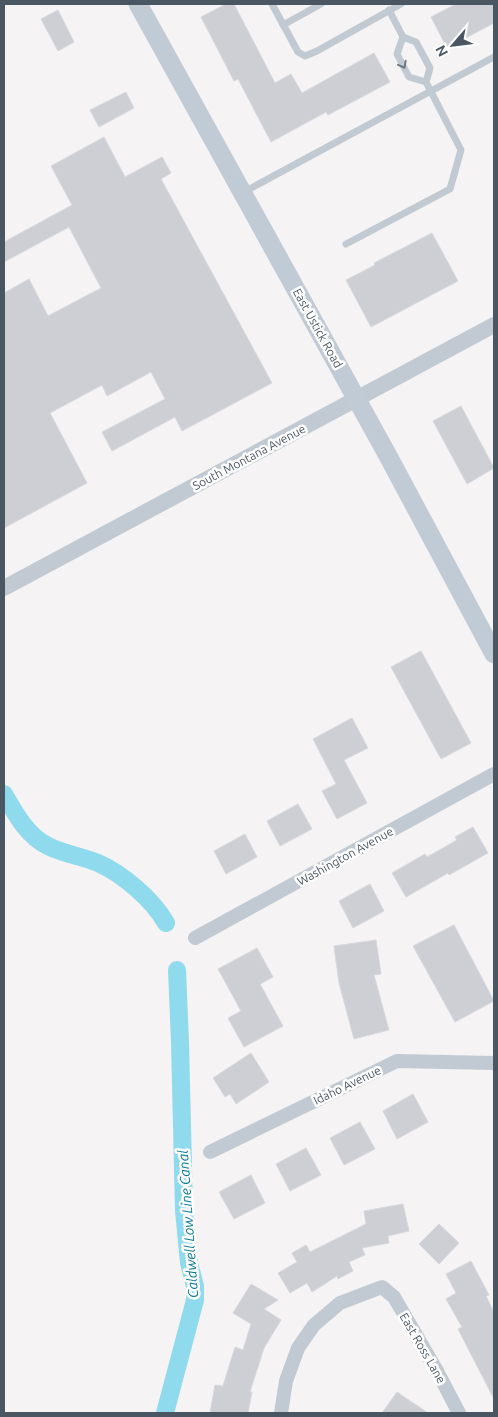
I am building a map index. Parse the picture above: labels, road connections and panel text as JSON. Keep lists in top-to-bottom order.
{
  "streets": {
    "main road": ["East Ustick Road"],
    "street": [
      "South Montana Avenue",
      "Washington Avenue",
      "Idaho Avenue",
      "East Ross Lane"
    ]
  },
  "crossings": [
    ["East Ustick Road", "South Montana Avenue"]
  ],
  "water": ["Caldwell Low Line Canal"],
  "north": "bottom left"
}
